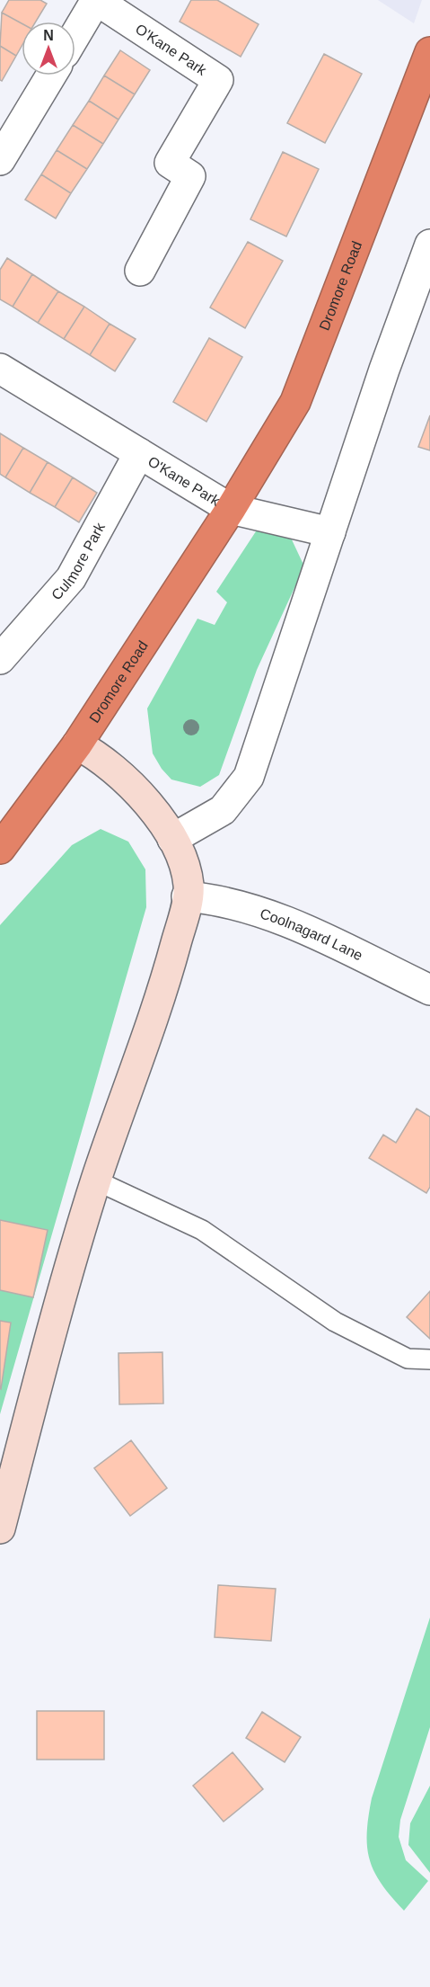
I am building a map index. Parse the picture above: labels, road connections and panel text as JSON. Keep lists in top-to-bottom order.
{
  "streets": {
    "highway": ["Dromore Road"],
    "street": ["O'Kane Park", "Culmore Park", "Coolnagard Lane"]
  },
  "crossings": [
    ["O'Kane Park", "Dromore Road"],
    ["O'Kane Park", "Culmore Park"]
  ],
  "north": "top"
}
